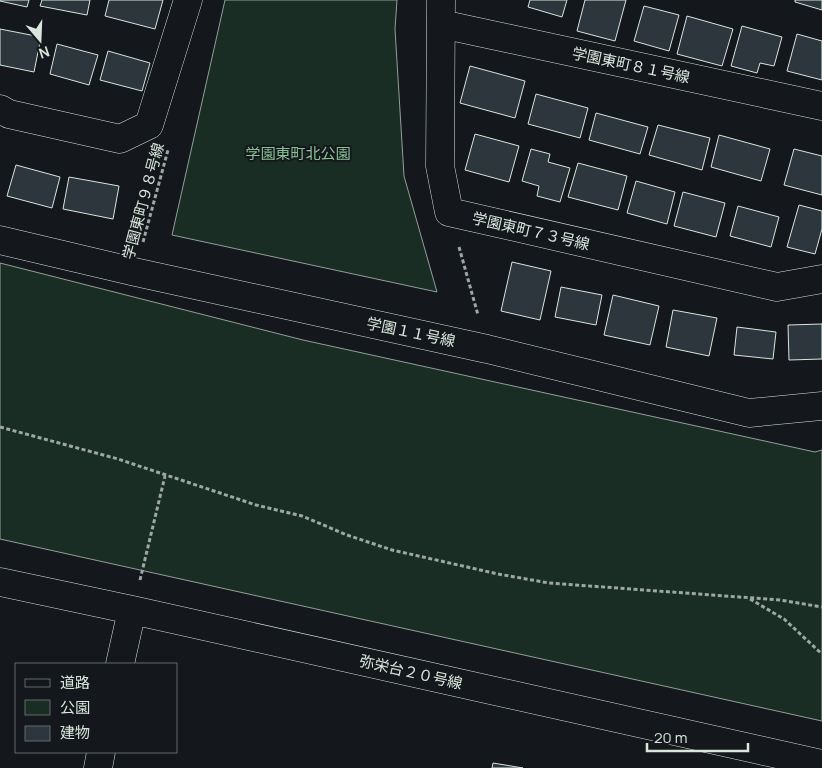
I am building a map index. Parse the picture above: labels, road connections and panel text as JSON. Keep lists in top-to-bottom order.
{
  "streets": {
    "street": [
      "学園東町８１号線",
      "学園東町７３号線",
      "学園１１号線",
      "弥栄台２０号線"
    ],
    "path": ["学園東町９８号線"]
  },
  "crossings": [
    ["学園東町９８号線", "学園１１号線"]
  ],
  "parks": ["学園東町北公園"],
  "legend": ["道路", "公園", "建物"],
  "scale_bar": "20 m",
  "north": "bottom"
}
